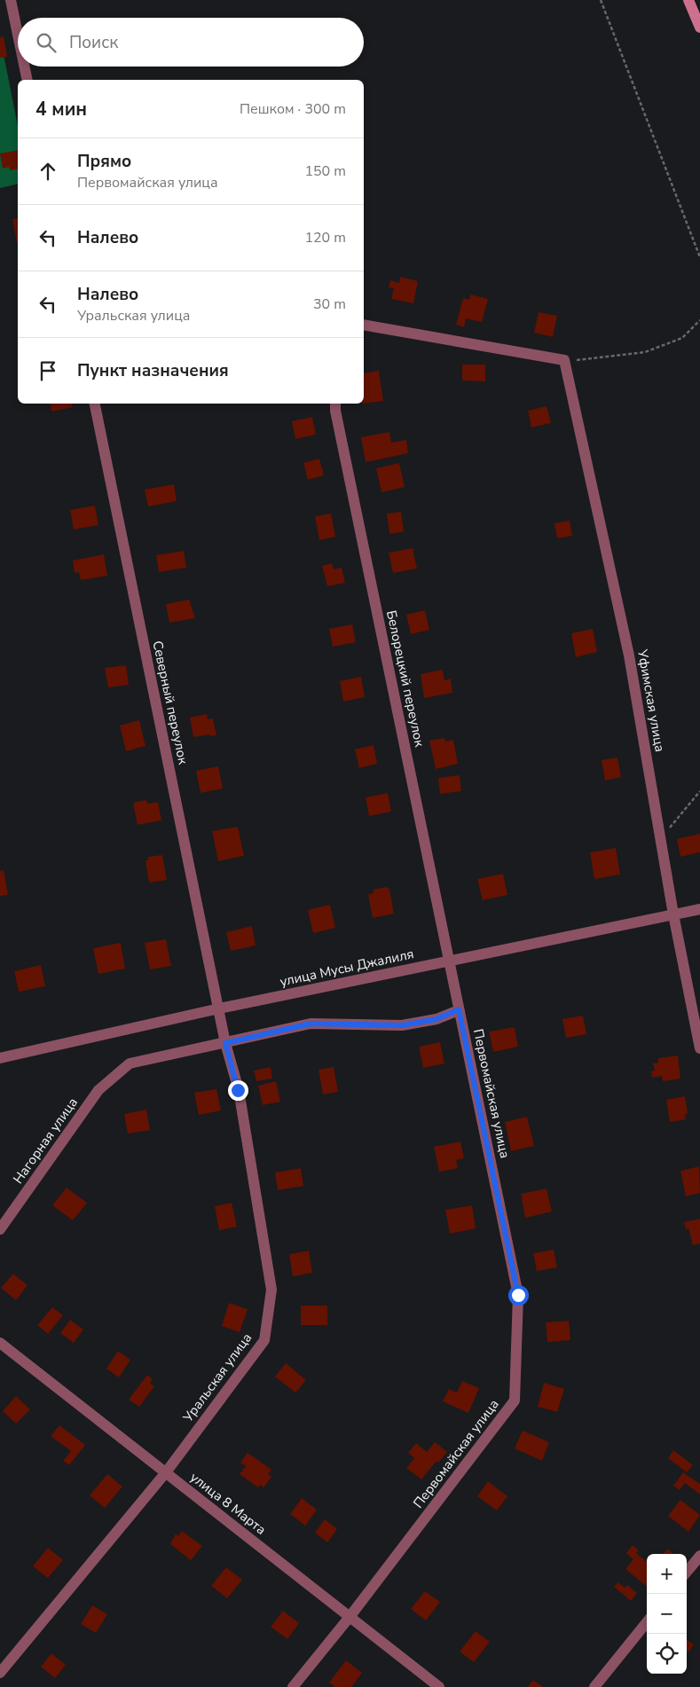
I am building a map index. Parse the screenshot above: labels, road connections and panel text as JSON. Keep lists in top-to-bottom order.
{
  "streets": {
    "street": [
      "Белорецкий переулок",
      "Уфимская улица",
      "Северный переулок",
      "улица Мусы Джалиля",
      "Первомайская улица",
      "Нагорная улица",
      "Уральская улица",
      "улица 8 Марта"
    ]
  },
  "crossings": [
    ["Белорецкий переулок", "улица Мусы Джалиля"],
    ["Белорецкий переулок", "Первомайская улица"],
    ["Уфимская улица", "улица Мусы Джалиля"],
    ["Северный переулок", "улица Мусы Джалиля"],
    ["Северный переулок", "Уральская улица"],
    ["улица Мусы Джалиля", "Первомайская улица"],
    ["улица Мусы Джалиля", "Уральская улица"],
    ["Первомайская улица", "Нагорная улица"],
    ["Первомайская улица", "улица 8 Марта"],
    ["Нагорная улица", "Уральская улица"],
    ["Уральская улица", "улица 8 Марта"]
  ],
  "page": {
    "search": "Поиск",
    "heading": ["4 мин", "Пешком · 300 m"],
    "list": [
      ["Прямо", "Первомайская улица", "150 m"],
      ["Налево", "120 m"],
      ["Налево", "Уральская улица", "30 m"],
      "Пункт назначения"
    ],
    "map_buttons": ["+", "−"]
  }
}
